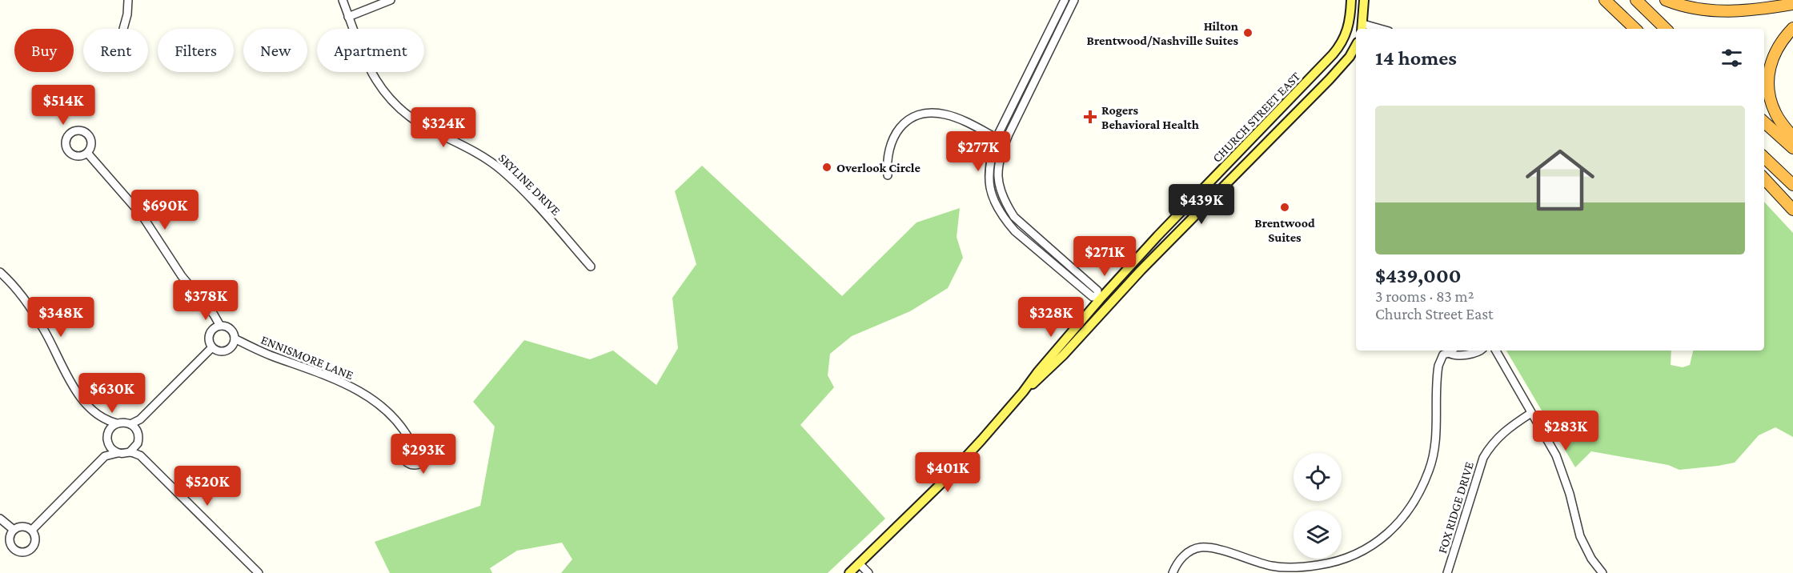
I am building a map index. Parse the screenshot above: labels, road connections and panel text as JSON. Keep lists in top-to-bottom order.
{
  "streets": {
    "main road": ["CHURCH STREET EAST"],
    "street": ["SKYLINE DRIVE", "ENNISMORE LANE", "FOX RIDGE DRIVE"]
  },
  "places": {
    "other": ["Hilton Brentwood/Nashville Suites", "Overlook Circle", "Brentwood Suites"],
    "health": ["Rogers Behavioral Health"]
  },
  "page": {
    "chip": [
      "Buy",
      "Rent",
      "Filters",
      "New",
      "Apartment"
    ],
    "heading": "14 homes",
    "price": [
      "$514K",
      "$324K",
      "$277K",
      "$439K",
      "$690K",
      "$271K",
      "$378K",
      "$348K",
      "$328K",
      "$630K",
      "$283K",
      "$293K",
      "$401K",
      "$520K"
    ],
    "list": [
      {
        "name": "$439,000",
        "note": "3 rooms · 83 m² · Church Street East"
      }
    ]
  }
}
